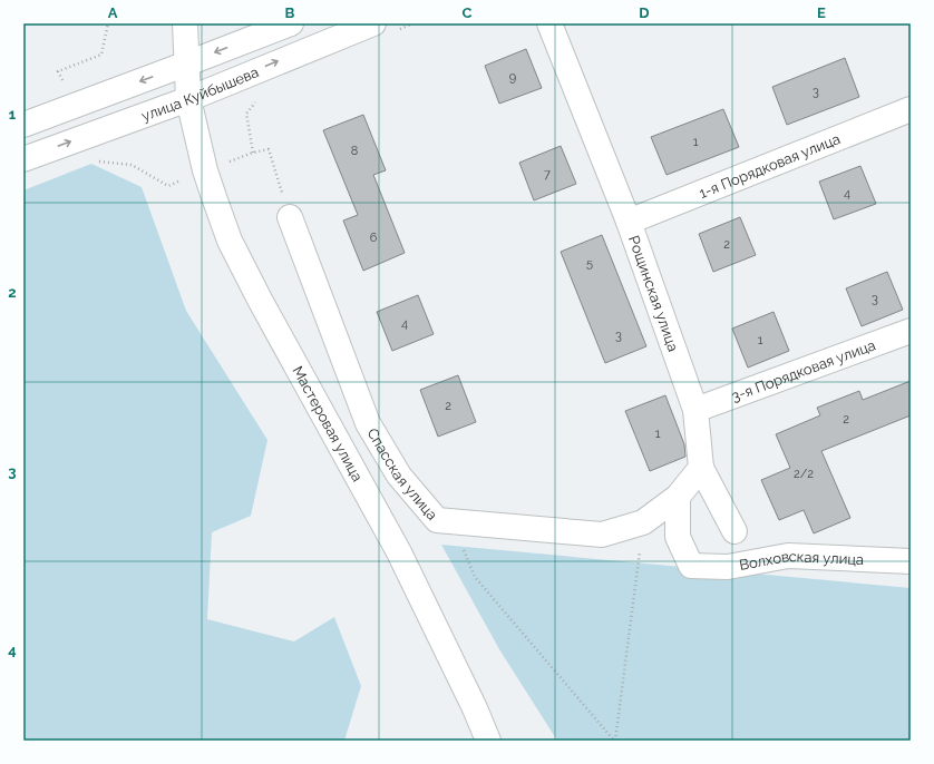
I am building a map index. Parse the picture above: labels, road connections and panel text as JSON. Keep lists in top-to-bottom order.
{
  "streets": {
    "street": [
      "улица Куйбышева",
      "1-я Порядковая улица",
      "Рощинская улица",
      "3-я Порядковая улица",
      "Мастеровая улица",
      "Спасская улица",
      "Волховская улица"
    ]
  },
  "crossings": [
    ["улица Куйбышева", "Мастеровая улица"],
    ["1-я Порядковая улица", "Рощинская улица"],
    ["Рощинская улица", "3-я Порядковая улица"],
    ["Спасская улица", "Волховская улица"]
  ],
  "house_numbers": [
    "9",
    "3",
    "1",
    "8",
    "7",
    "4",
    "6",
    "2",
    "5",
    "3",
    "4",
    "3",
    "1",
    "2",
    "2",
    "1",
    "2/2"
  ],
  "grid": {
    "columns": [
      "A",
      "B",
      "C",
      "D",
      "E"
    ],
    "rows": [
      "1",
      "2",
      "3",
      "4"
    ]
  }
}
